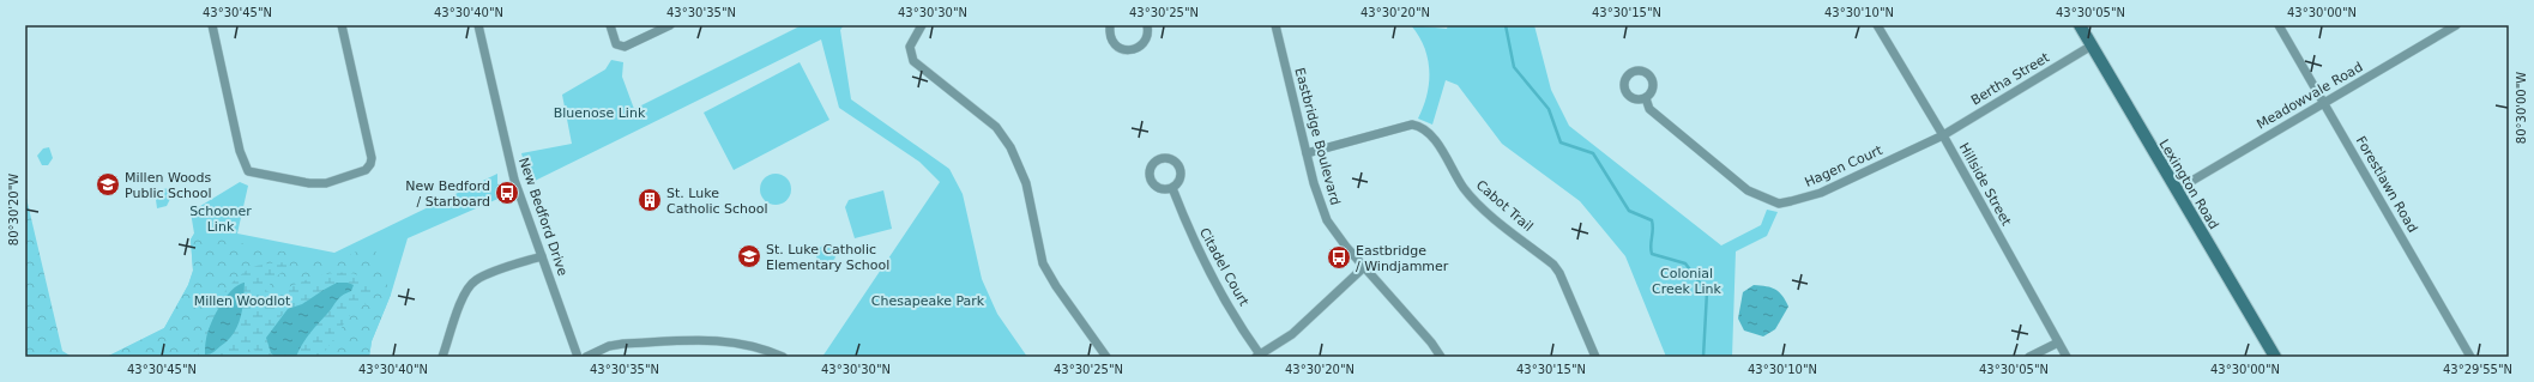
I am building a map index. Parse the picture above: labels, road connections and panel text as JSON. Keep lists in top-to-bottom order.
{
  "streets": {
    "street": [
      "Bertha Street",
      "Meadowvale Road",
      "Eastbridge Boulevard",
      "Hagen Court",
      "Hillside Street",
      "Lexington Road",
      "Forestlawn Road",
      "Cabot Trail",
      "New Bedford Drive",
      "Citadel Court"
    ]
  },
  "crossings": [
    ["Bertha Street", "Hagen Court"],
    ["Bertha Street", "Hillside Street"],
    ["Bertha Street", "Lexington Road"],
    ["Meadowvale Road", "Lexington Road"],
    ["Meadowvale Road", "Forestlawn Road"],
    ["Eastbridge Boulevard", "Cabot Trail"],
    ["Hagen Court", "Hillside Street"]
  ],
  "parks": [
    "Bluenose Link",
    "Schooner Link",
    "Colonial Creek Link",
    "Millen Woodlot",
    "Chesapeake Park"
  ],
  "places": {
    "school or university": ["Millen Woods Public School", "St. Luke Catholic Elementary School"],
    "bus stop": ["New Bedford / Starboard", "Eastbridge / Windjammer"],
    "building": ["St. Luke Catholic School"]
  },
  "coordinates": [
    "43°30'45\"N",
    "43°30'40\"N",
    "43°30'35\"N",
    "43°30'30\"N",
    "43°30'25\"N",
    "43°30'20\"N",
    "43°30'15\"N",
    "43°30'10\"N",
    "43°30'05\"N",
    "43°30'00\"N",
    "80°30'00\"W",
    "80°30'20\"W",
    "43°29'55\"N"
  ]
}
